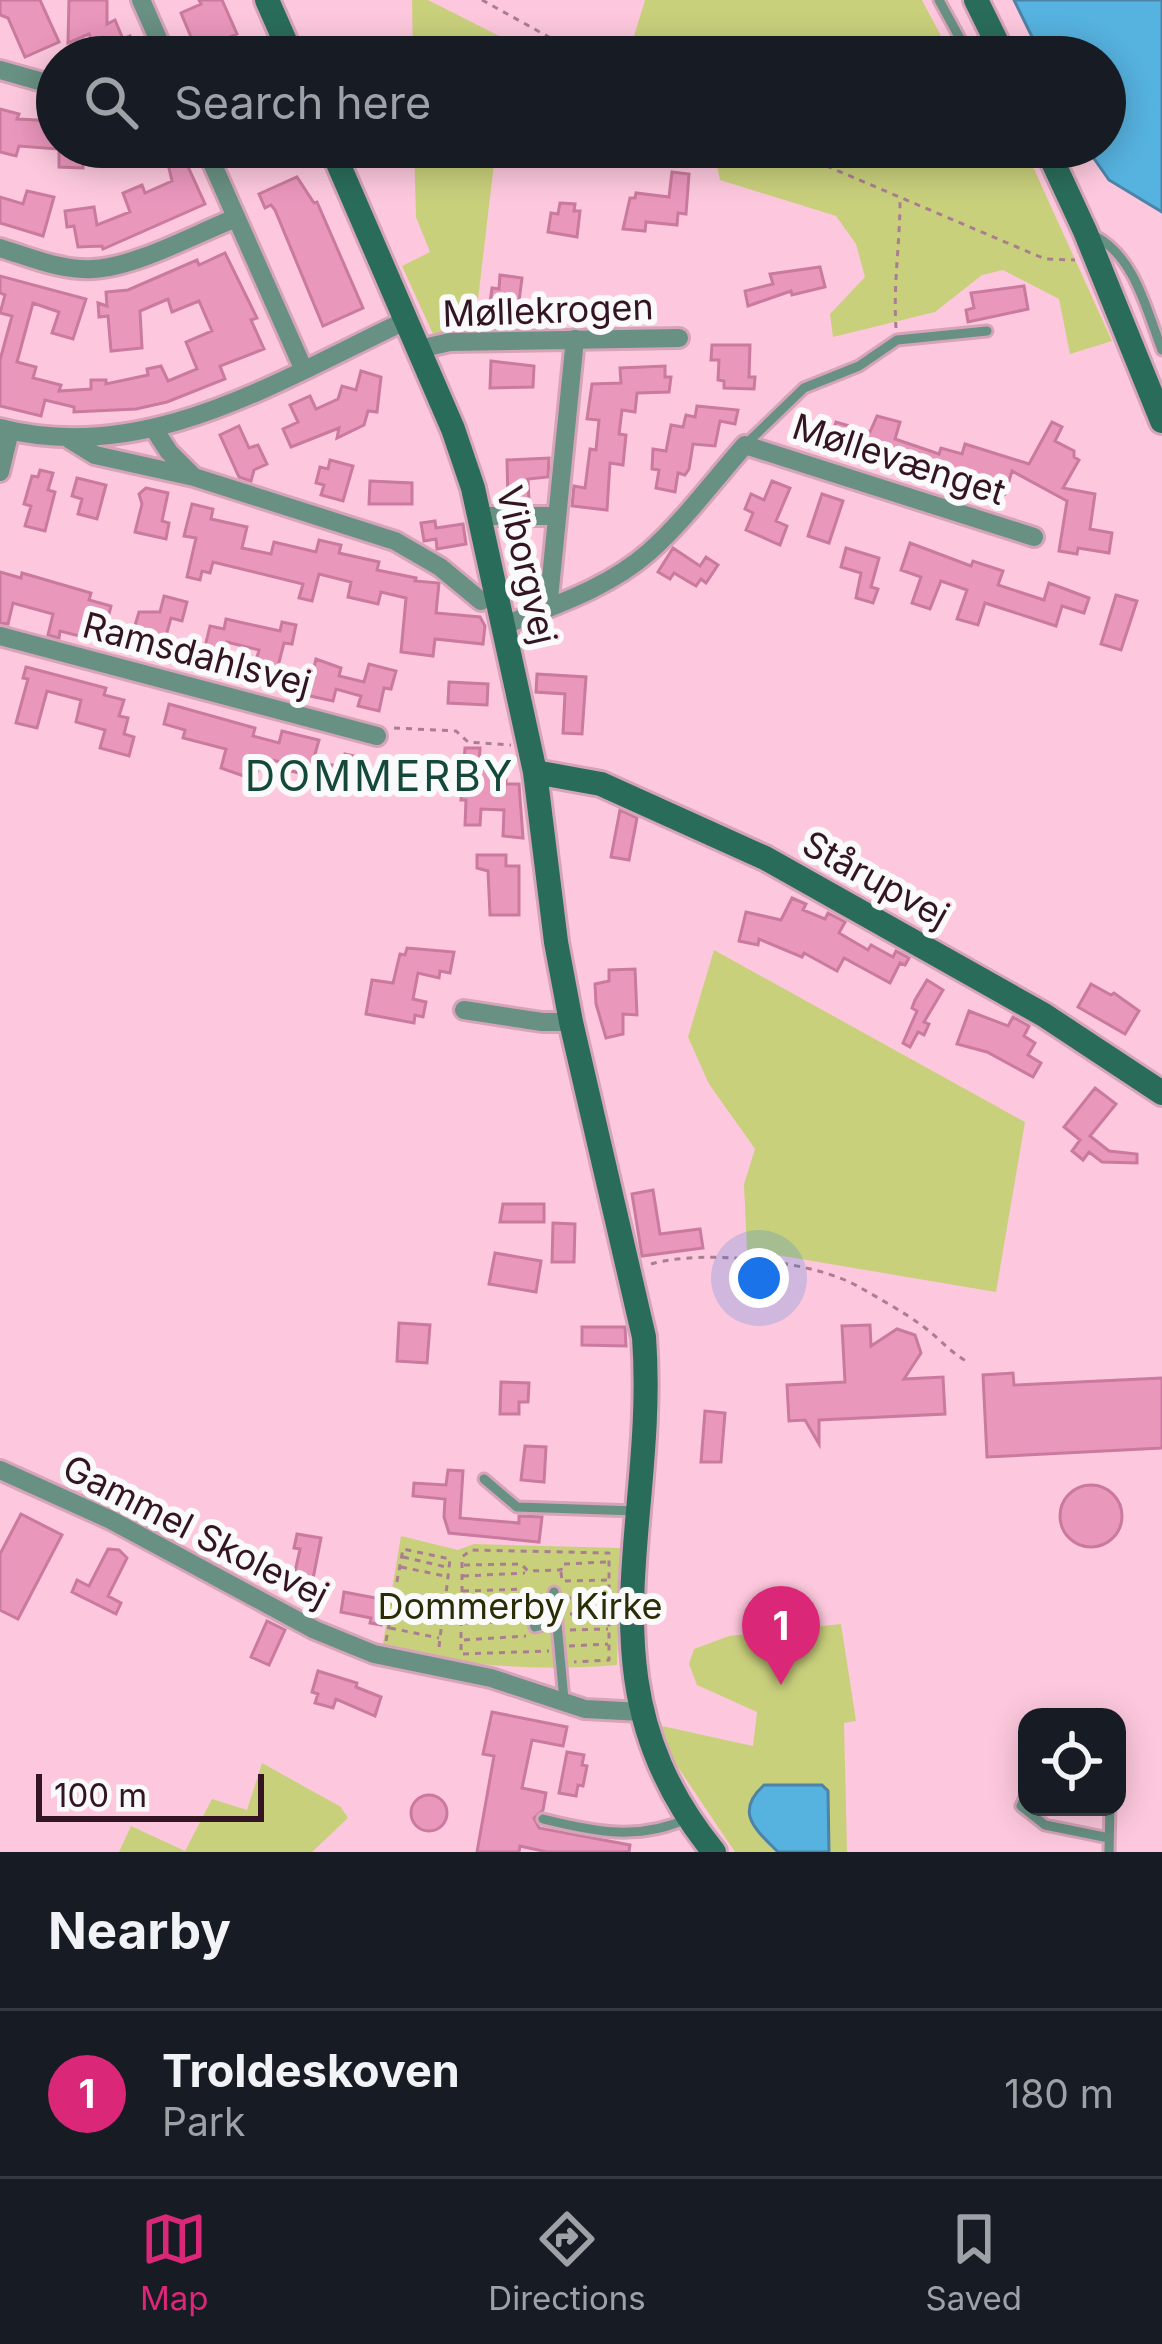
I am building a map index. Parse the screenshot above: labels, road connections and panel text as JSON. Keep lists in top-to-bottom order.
{
  "streets": {
    "street": [
      "Møllekrogen",
      "Møllevænget",
      "Viborgvej",
      "Ramsdahlsvej",
      "Stårupvej",
      "Gammel Skolevej"
    ]
  },
  "crossings": [
    ["Møllekrogen", "Viborgvej"],
    ["Møllevænget", "Viborgvej"],
    ["Viborgvej", "Stårupvej"],
    ["Viborgvej", "Gammel Skolevej"]
  ],
  "districts": ["DOMMERBY"],
  "parks": ["Dommerby Kirke"],
  "scale_bar": "100 m",
  "page": {
    "search": "Search here",
    "pins": "1",
    "scale": "100 m",
    "heading": "Nearby",
    "list": [
      {
        "mark": "1",
        "name": "Troldeskoven",
        "note": "Park",
        "value": "180 m"
      }
    ],
    "nav": ["Map", "Directions", "Saved"]
  }
}
